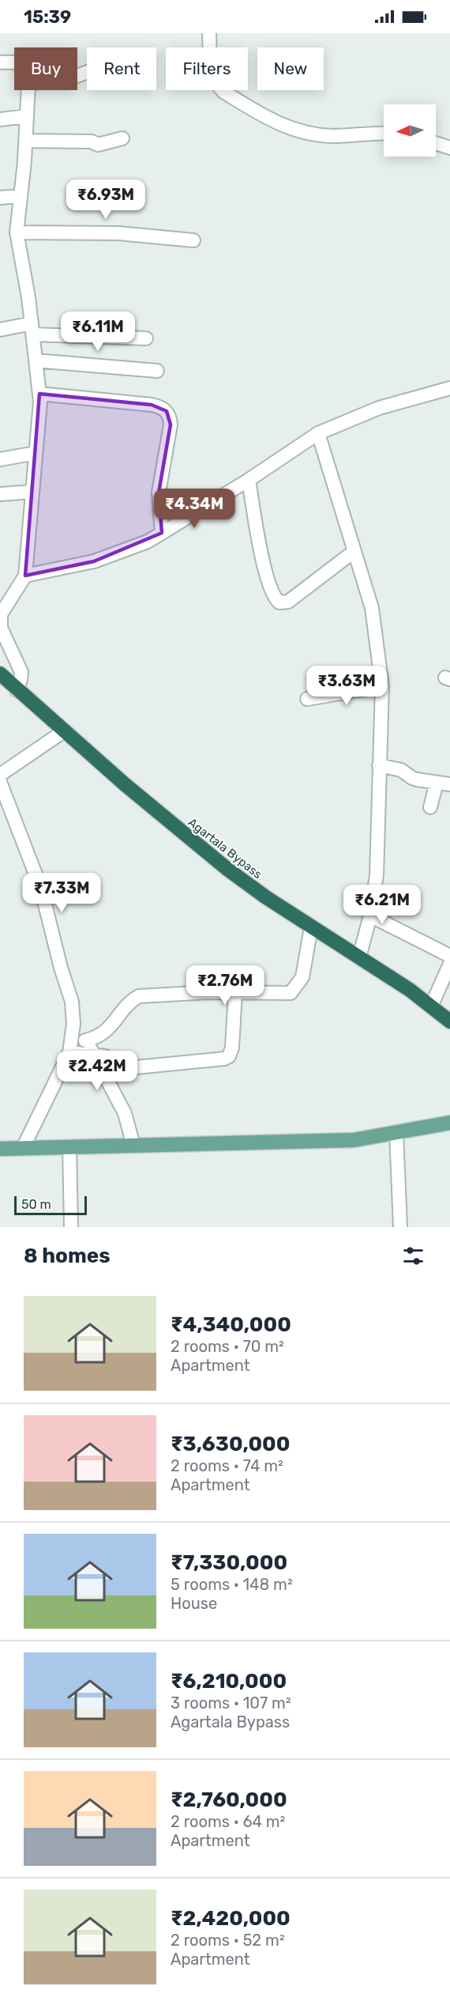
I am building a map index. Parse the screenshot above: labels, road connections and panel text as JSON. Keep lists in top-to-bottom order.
{
  "streets": {
    "highway": ["Agartala Bypass"]
  },
  "scale_bar": "50 m",
  "north": "left",
  "page": {
    "status": "15:39",
    "chip": [
      "Buy",
      "Rent",
      "Filters",
      "New"
    ],
    "price": [
      "₹6.93M",
      "₹6.11M",
      "₹4.34M",
      "₹3.63M",
      "₹7.33M",
      "₹6.21M",
      "₹2.76M",
      "₹2.42M"
    ],
    "scale": "50 m",
    "heading": "8 homes",
    "list": [
      {
        "name": "₹4,340,000",
        "note": "2 rooms · 70 m² · Apartment"
      },
      {
        "name": "₹3,630,000",
        "note": "2 rooms · 74 m² · Apartment"
      },
      {
        "name": "₹7,330,000",
        "note": "5 rooms · 148 m² · House"
      },
      {
        "name": "₹6,210,000",
        "note": "3 rooms · 107 m² · Agartala Bypass"
      },
      {
        "name": "₹2,760,000",
        "note": "2 rooms · 64 m² · Apartment"
      },
      {
        "name": "₹2,420,000",
        "note": "2 rooms · 52 m² · Apartment"
      }
    ]
  }
}
